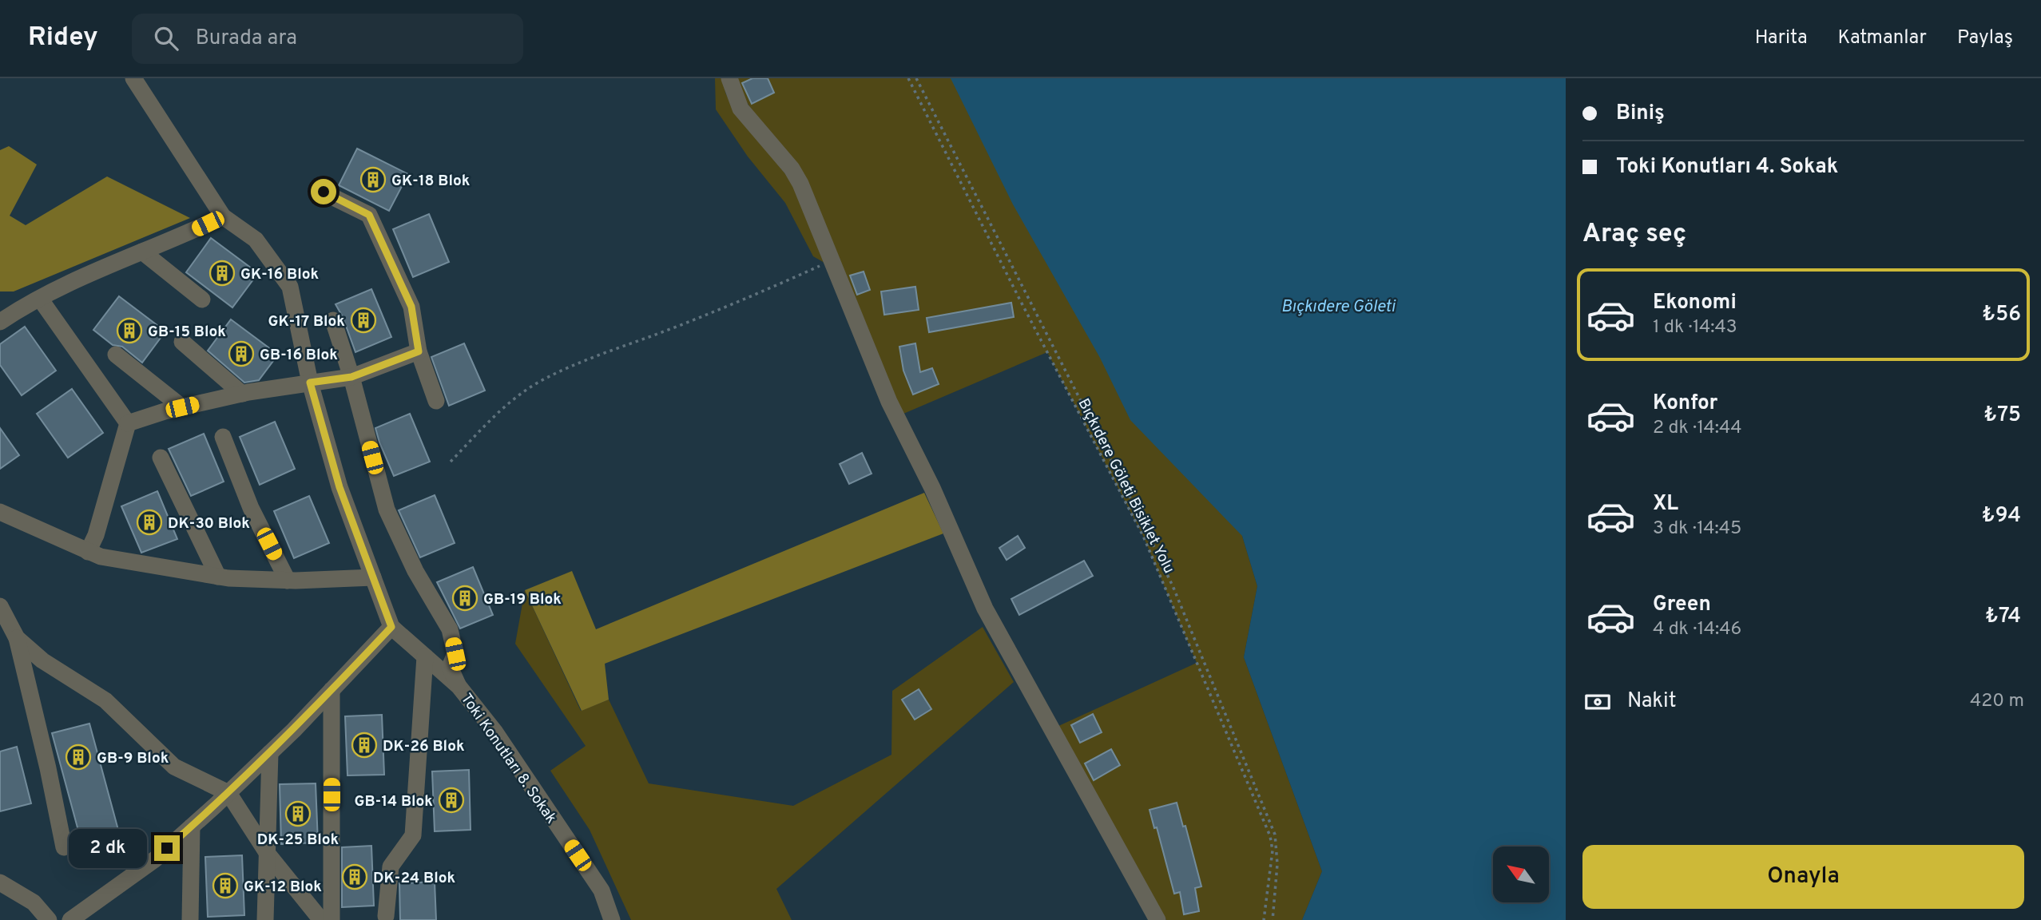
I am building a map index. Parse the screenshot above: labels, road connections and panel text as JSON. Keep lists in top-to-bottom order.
{
  "streets": {
    "street": ["Toki Konutları 8. Sokak"],
    "path": ["Bıçkıdere Göleti Bisiklet Yolu"]
  },
  "water": ["Bıçkıdere Göleti"],
  "places": {
    "building": [
      "GK-18 Blok",
      "GK-16 Blok",
      "GK-17 Blok",
      "GB-15 Blok",
      "GB-16 Blok",
      "DK-30 Blok",
      "GB-19 Blok",
      "DK-26 Blok",
      "GB-9 Blok",
      "GB-14 Blok",
      "DK-25 Blok",
      "DK-24 Blok",
      "GK-12 Blok"
    ]
  },
  "north": "top left",
  "page": {
    "header": "Ridey",
    "search": "Burada ara",
    "nav": ["Harita", "Katmanlar", "Paylaş"],
    "banner": ["Biniş", "Toki Konutları 4. Sokak"],
    "heading": "Araç seç",
    "list": [
      {
        "name": "Ekonomi",
        "note": "1 dk · 14:43",
        "value": "₺56"
      },
      {
        "name": "Konfor",
        "note": "2 dk · 14:44",
        "value": "₺75"
      },
      {
        "name": "XL",
        "note": "3 dk · 14:45",
        "value": "₺94"
      },
      {
        "name": "Green",
        "note": "4 dk · 14:46",
        "value": "₺74"
      }
    ],
    "pay": ["Nakit", "420 m"],
    "bubble": "2 dk",
    "buttons": "Onayla"
  }
}
